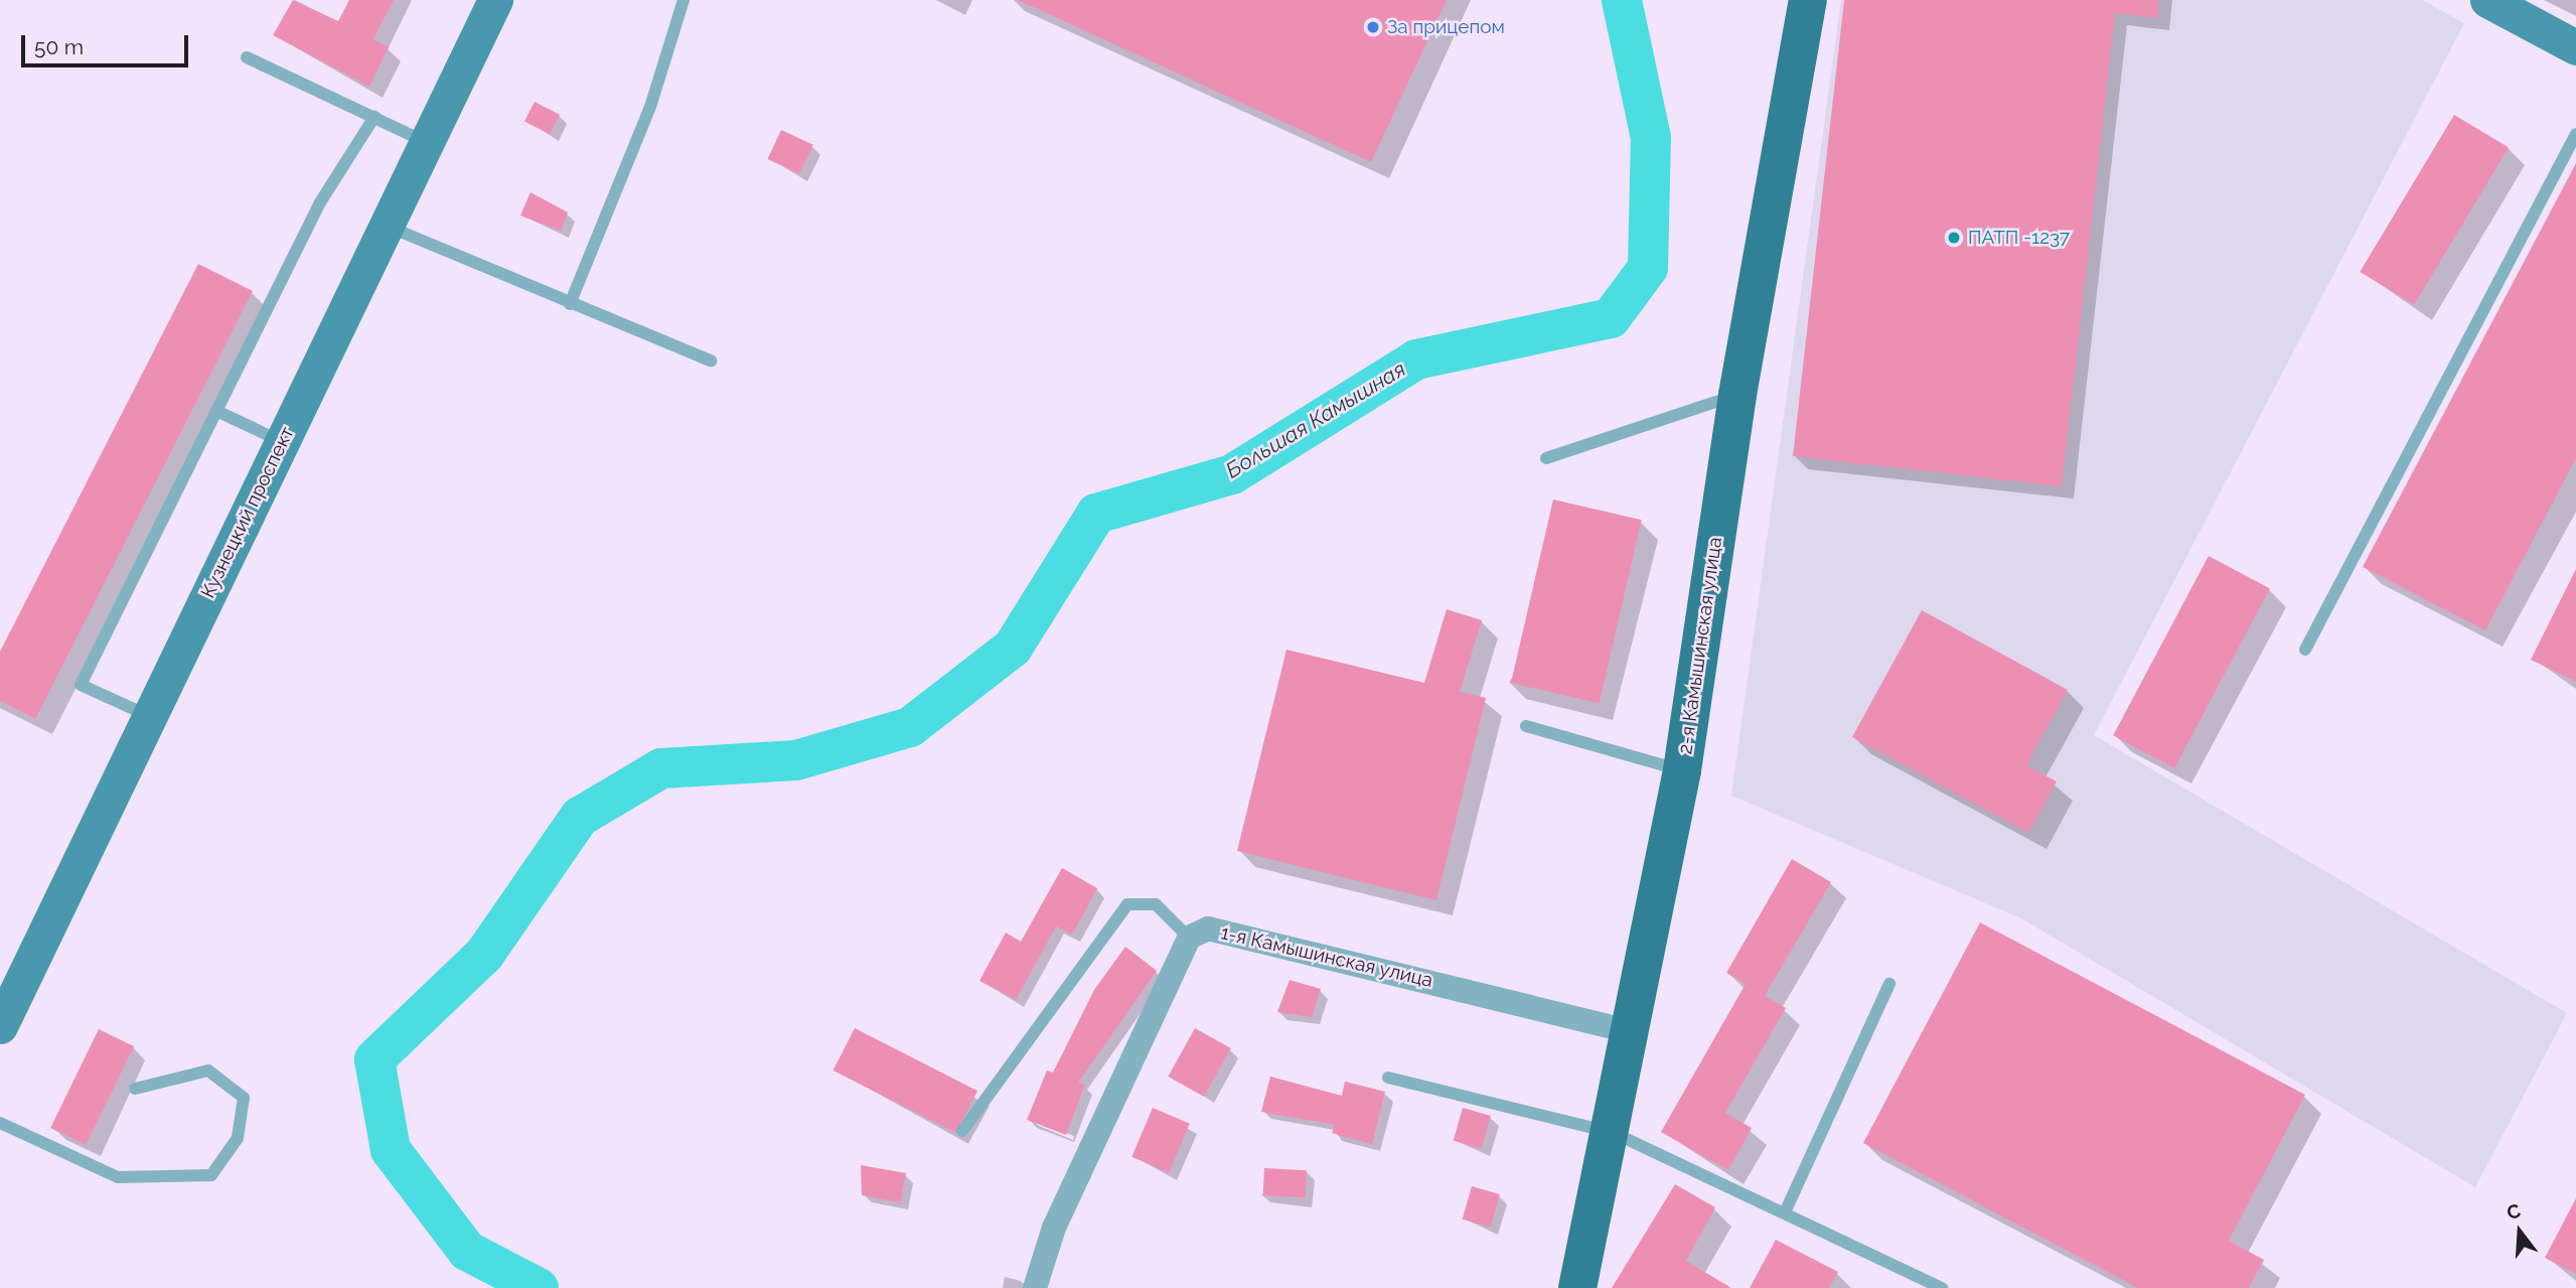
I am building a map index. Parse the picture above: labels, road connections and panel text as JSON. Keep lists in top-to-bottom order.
{
  "streets": {
    "main road": ["2-я Камышинская улица"],
    "street": ["Кузнецкий проспект", "1-я Камышинская улица"]
  },
  "crossings": [
    ["2-я Камышинская улица", "1-я Камышинская улица"]
  ],
  "water": ["Большая Камышная"],
  "places": ["За прицепом", "ПАТП -1237"],
  "scale_bar": "50 m",
  "north": "top"
}
